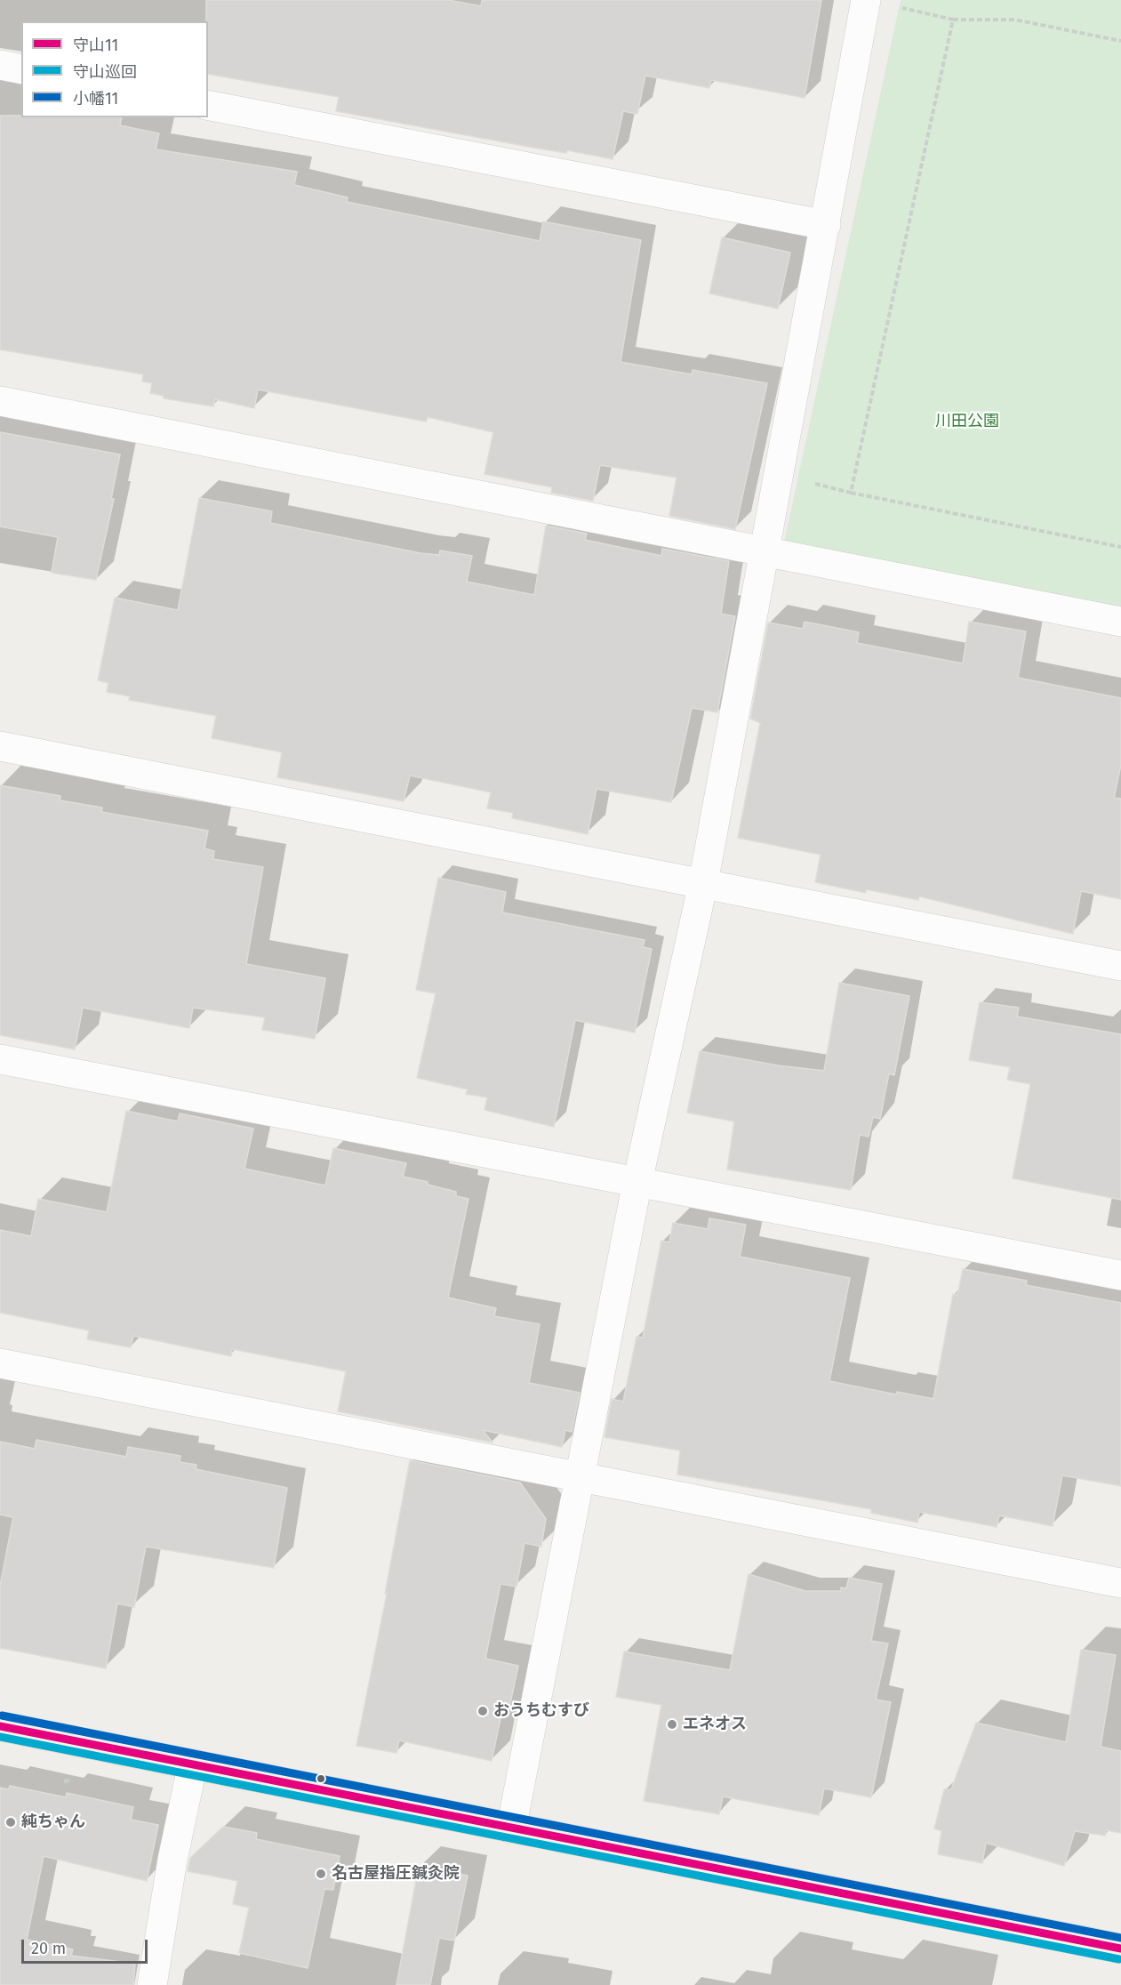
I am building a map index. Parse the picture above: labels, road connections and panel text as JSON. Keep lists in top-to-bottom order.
{
  "parks": ["川田公園"],
  "places": [
    "おうちむすび",
    "エネオス",
    "純ちゃん",
    "名古屋指圧鍼灸院"
  ],
  "lines": ["transit line 小幡11", "transit line 守山11", "transit line 守山巡回"],
  "legend": ["守山11", "守山巡回", "小幡11"],
  "scale_bar": "20 m"
}
